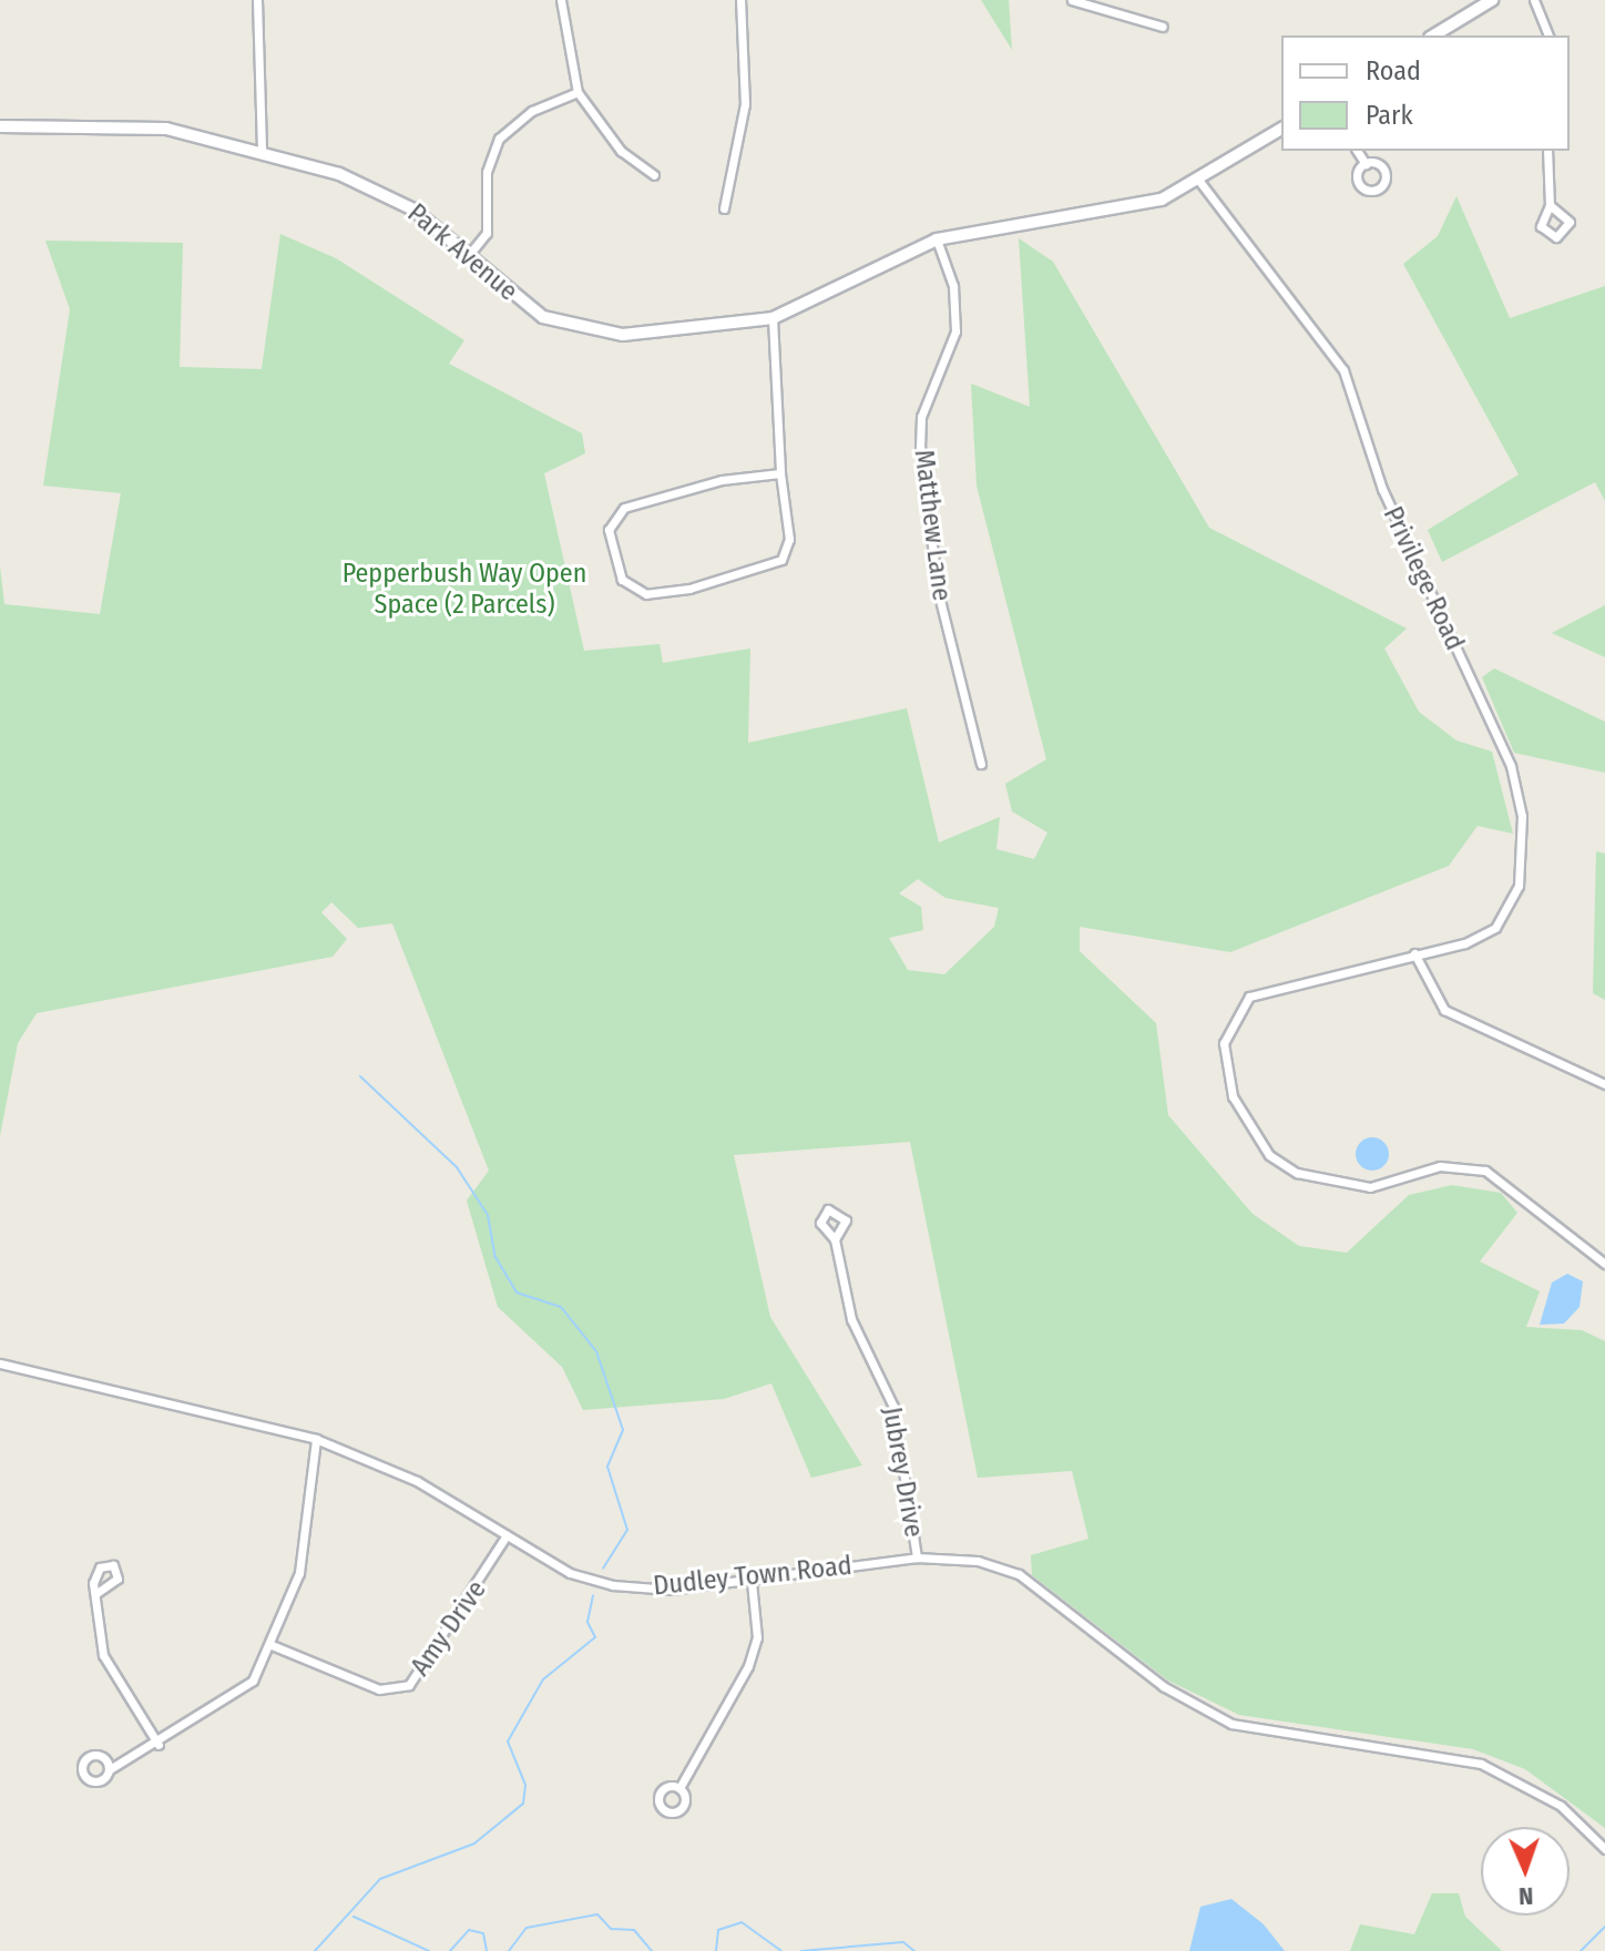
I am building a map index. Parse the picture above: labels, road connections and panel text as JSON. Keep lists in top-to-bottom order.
{
  "streets": {
    "main road": ["Park Avenue"],
    "street": [
      "Matthew Lane",
      "Privilege Road",
      "Jubrey Drive",
      "Dudley Town Road",
      "Amy Drive"
    ]
  },
  "crossings": [
    ["Park Avenue", "Matthew Lane"],
    ["Park Avenue", "Privilege Road"],
    ["Jubrey Drive", "Dudley Town Road"],
    ["Dudley Town Road", "Amy Drive"]
  ],
  "parks": ["Pepperbush Way Open Space (2 Parcels)"],
  "legend": ["Road", "Park"],
  "north": "bottom"
}
